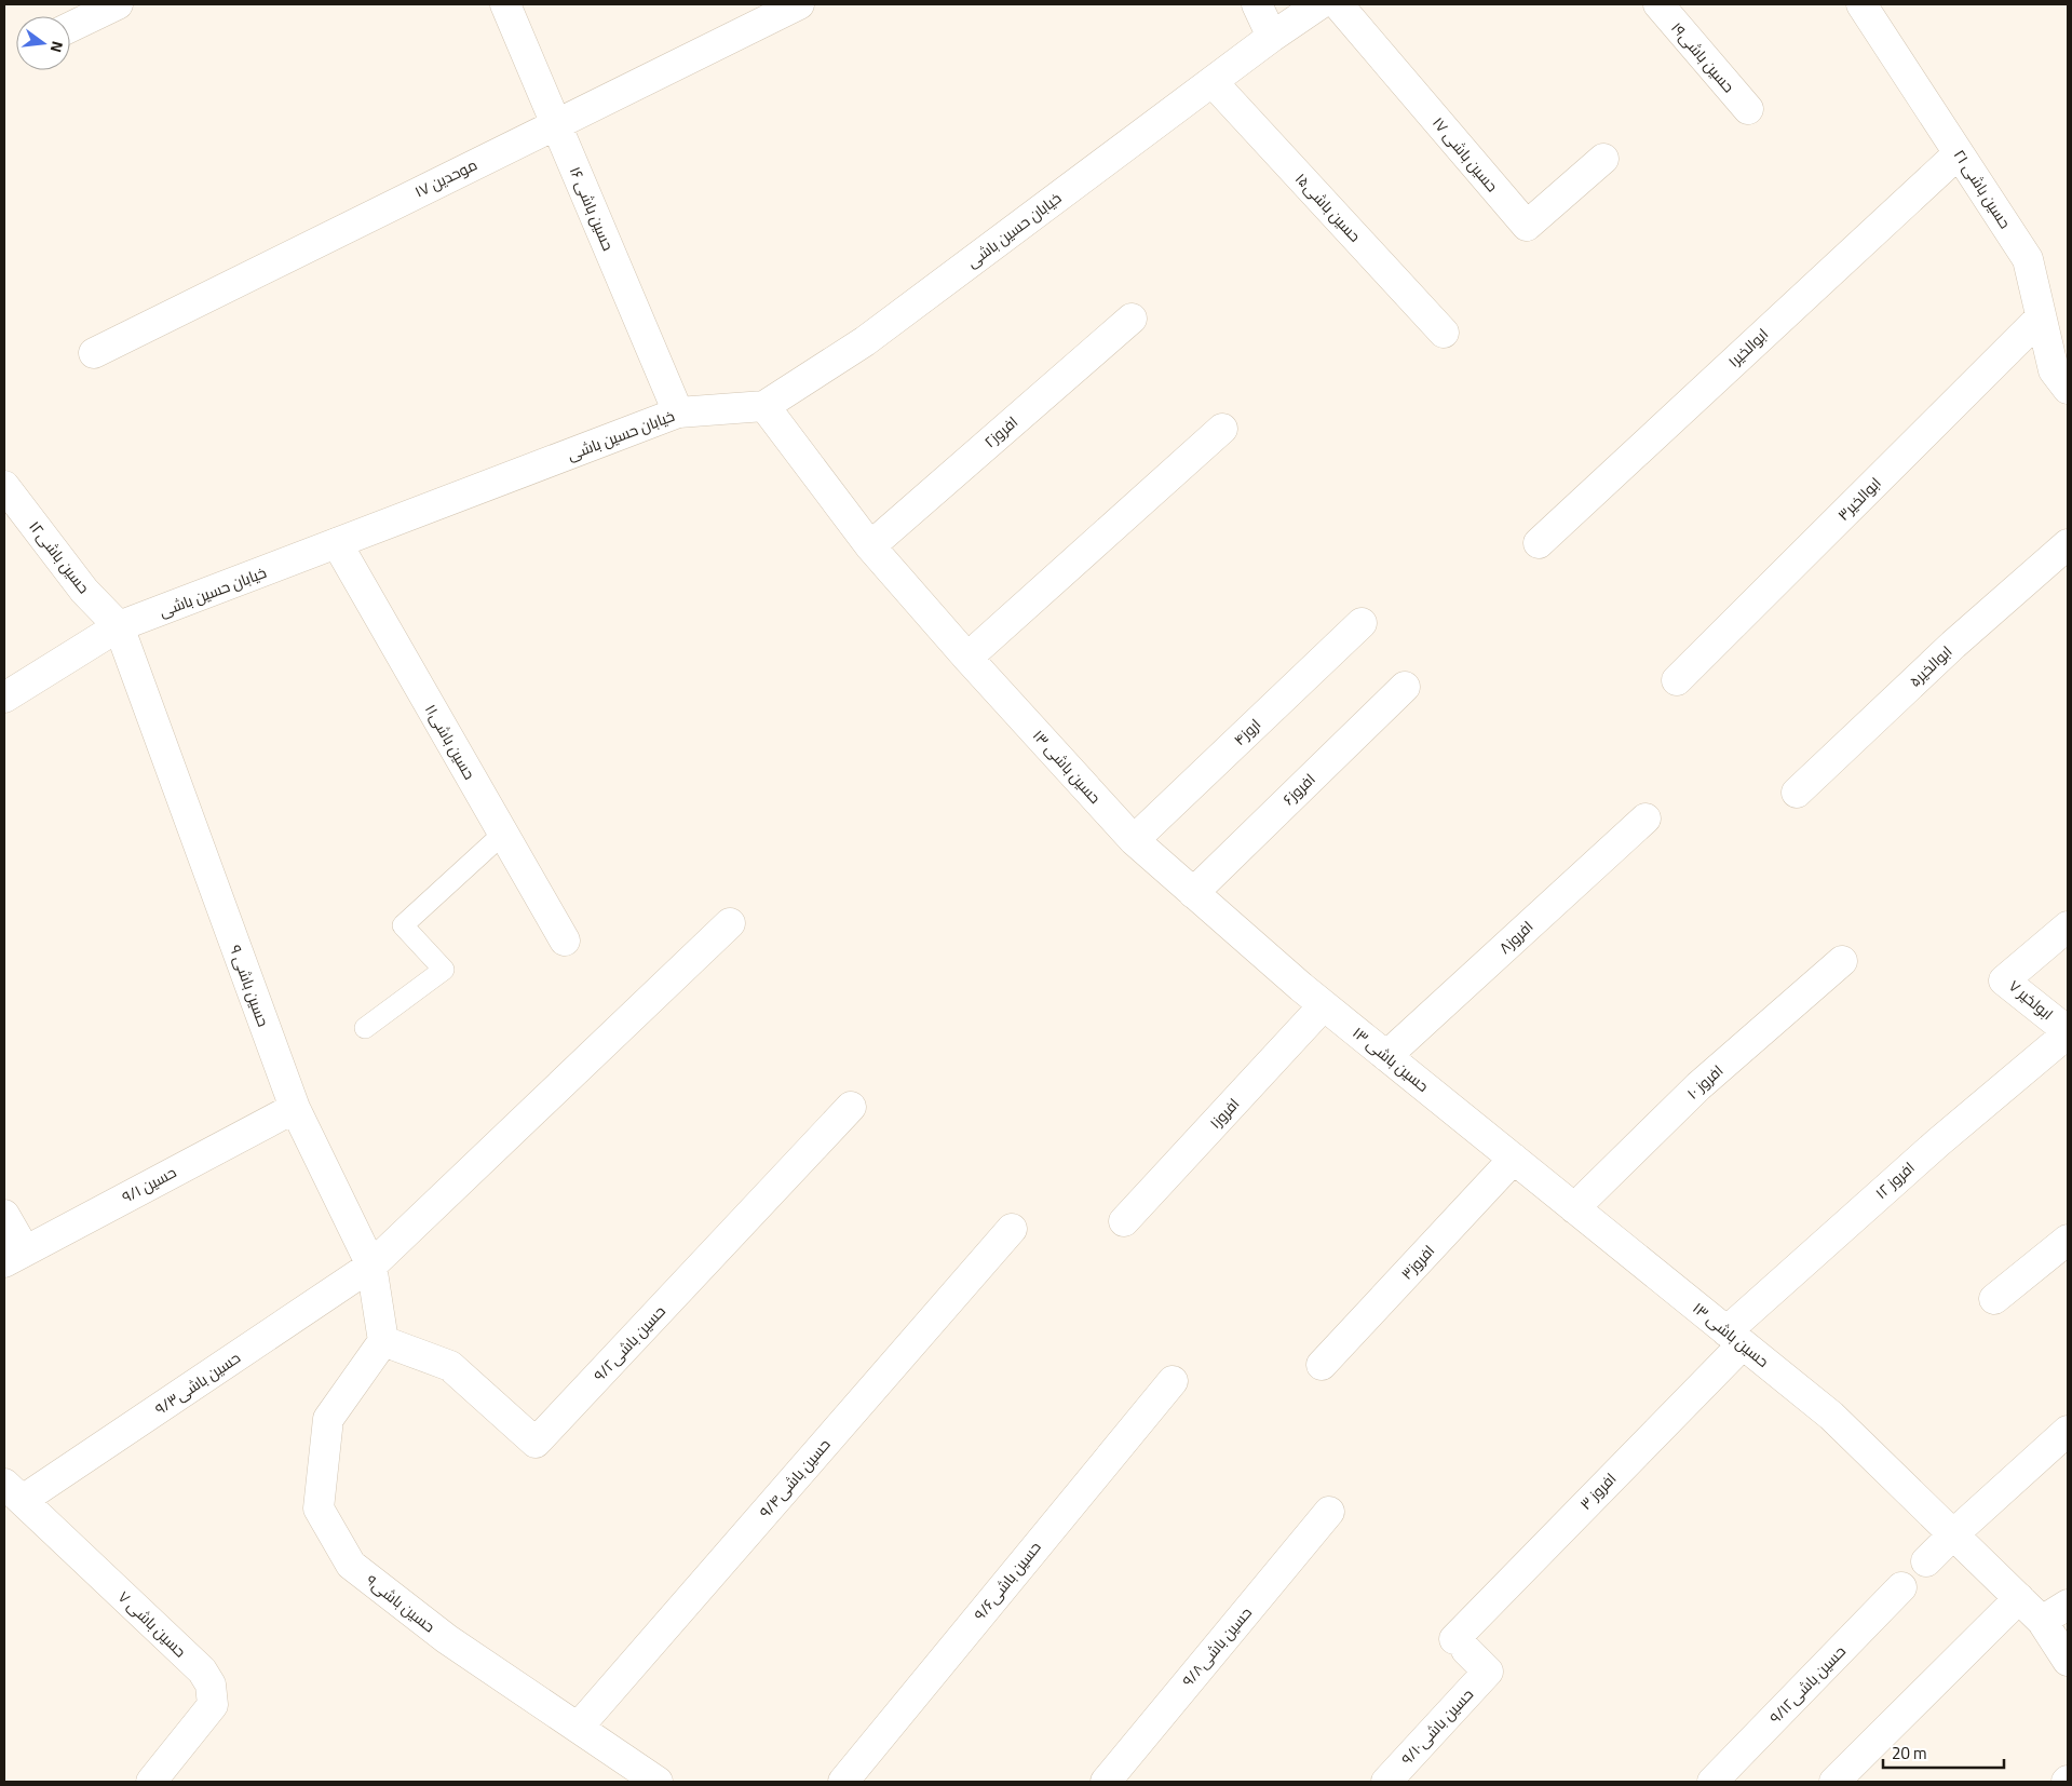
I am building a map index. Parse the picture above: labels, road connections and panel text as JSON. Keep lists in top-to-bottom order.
{
  "streets": {
    "street": [
      "حسین باشی۱۹",
      "حسین باشی ۱۷",
      "موحدین ۱۷",
      "حسین باشی ۲۱",
      "حسین باشی۱۵",
      "حسین باشی ۱۶",
      "خیابان حسین باشی",
      "ابوالخیر۱",
      "افروز۲",
      "ابوالخیر۳",
      "حسین باشی۱۲",
      "ابوالخیر۵",
      "اروز۴",
      "حسین باشی۱۱",
      "حسین باشی ۱۳",
      "افروز۶",
      "افروز۸",
      "حسین باشی ۹",
      "ابولخیر ۷",
      "افروز ۱۰",
      "افروز۱",
      "افروز ۱۲",
      "حسین ۹/۱",
      "افروز۳",
      "حسین باشی۹/۲",
      "حسین باشی۹/۳",
      "حسین باشی۹/۴",
      "افروز ۳",
      "حسین باشی۹/۶",
      "حسین باشی۹",
      "حسین باشی ۷",
      "حسین باشی۹/۸",
      "حسین باشی۹/۱۲",
      "حسین باشی۹/۱۰"
    ]
  },
  "crossings": [
    ["موحدین ۱۷", "حسین باشی ۱۶"],
    ["حسین باشی ۲۱", "ابوالخیر۱"],
    ["حسین باشی ۲۱", "ابوالخیر۳"],
    ["حسین باشی۱۵", "خیابان حسین باشی"],
    ["حسین باشی ۱۶", "خیابان حسین باشی"],
    ["خیابان حسین باشی", "حسین باشی۱۲"],
    ["خیابان حسین باشی", "حسین باشی۱۱"],
    ["خیابان حسین باشی", "حسین باشی ۱۳"],
    ["خیابان حسین باشی", "حسین باشی ۹"],
    ["افروز۲", "حسین باشی ۱۳"],
    ["حسین باشی۱۲", "حسین باشی ۹"],
    ["اروز۴", "حسین باشی ۱۳"],
    ["حسین باشی ۱۳", "افروز۶"],
    ["حسین باشی ۱۳", "افروز۸"],
    ["حسین باشی ۱۳", "افروز ۱۰"],
    ["حسین باشی ۱۳", "افروز۱"],
    ["حسین باشی ۱۳", "افروز ۱۲"],
    ["حسین باشی ۱۳", "افروز۳"],
    ["حسین باشی ۱۳", "افروز ۳"],
    ["حسین باشی ۹", "حسین ۹/۱"],
    ["حسین باشی ۹", "حسین باشی۹/۲"],
    ["حسین باشی ۹", "حسین باشی۹/۳"],
    ["حسین باشی ۹", "حسین باشی۹"],
    ["ابولخیر ۷", "افروز ۱۲"],
    ["افروز ۱۲", "افروز ۳"],
    ["حسین باشی۹/۲", "حسین باشی۹"],
    ["حسین باشی۹/۳", "حسین باشی ۷"],
    ["حسین باشی۹/۴", "حسین باشی۹"],
    ["افروز ۳", "حسین باشی۹/۱۰"]
  ],
  "scale_bar": "20 m",
  "north": "right"
}
